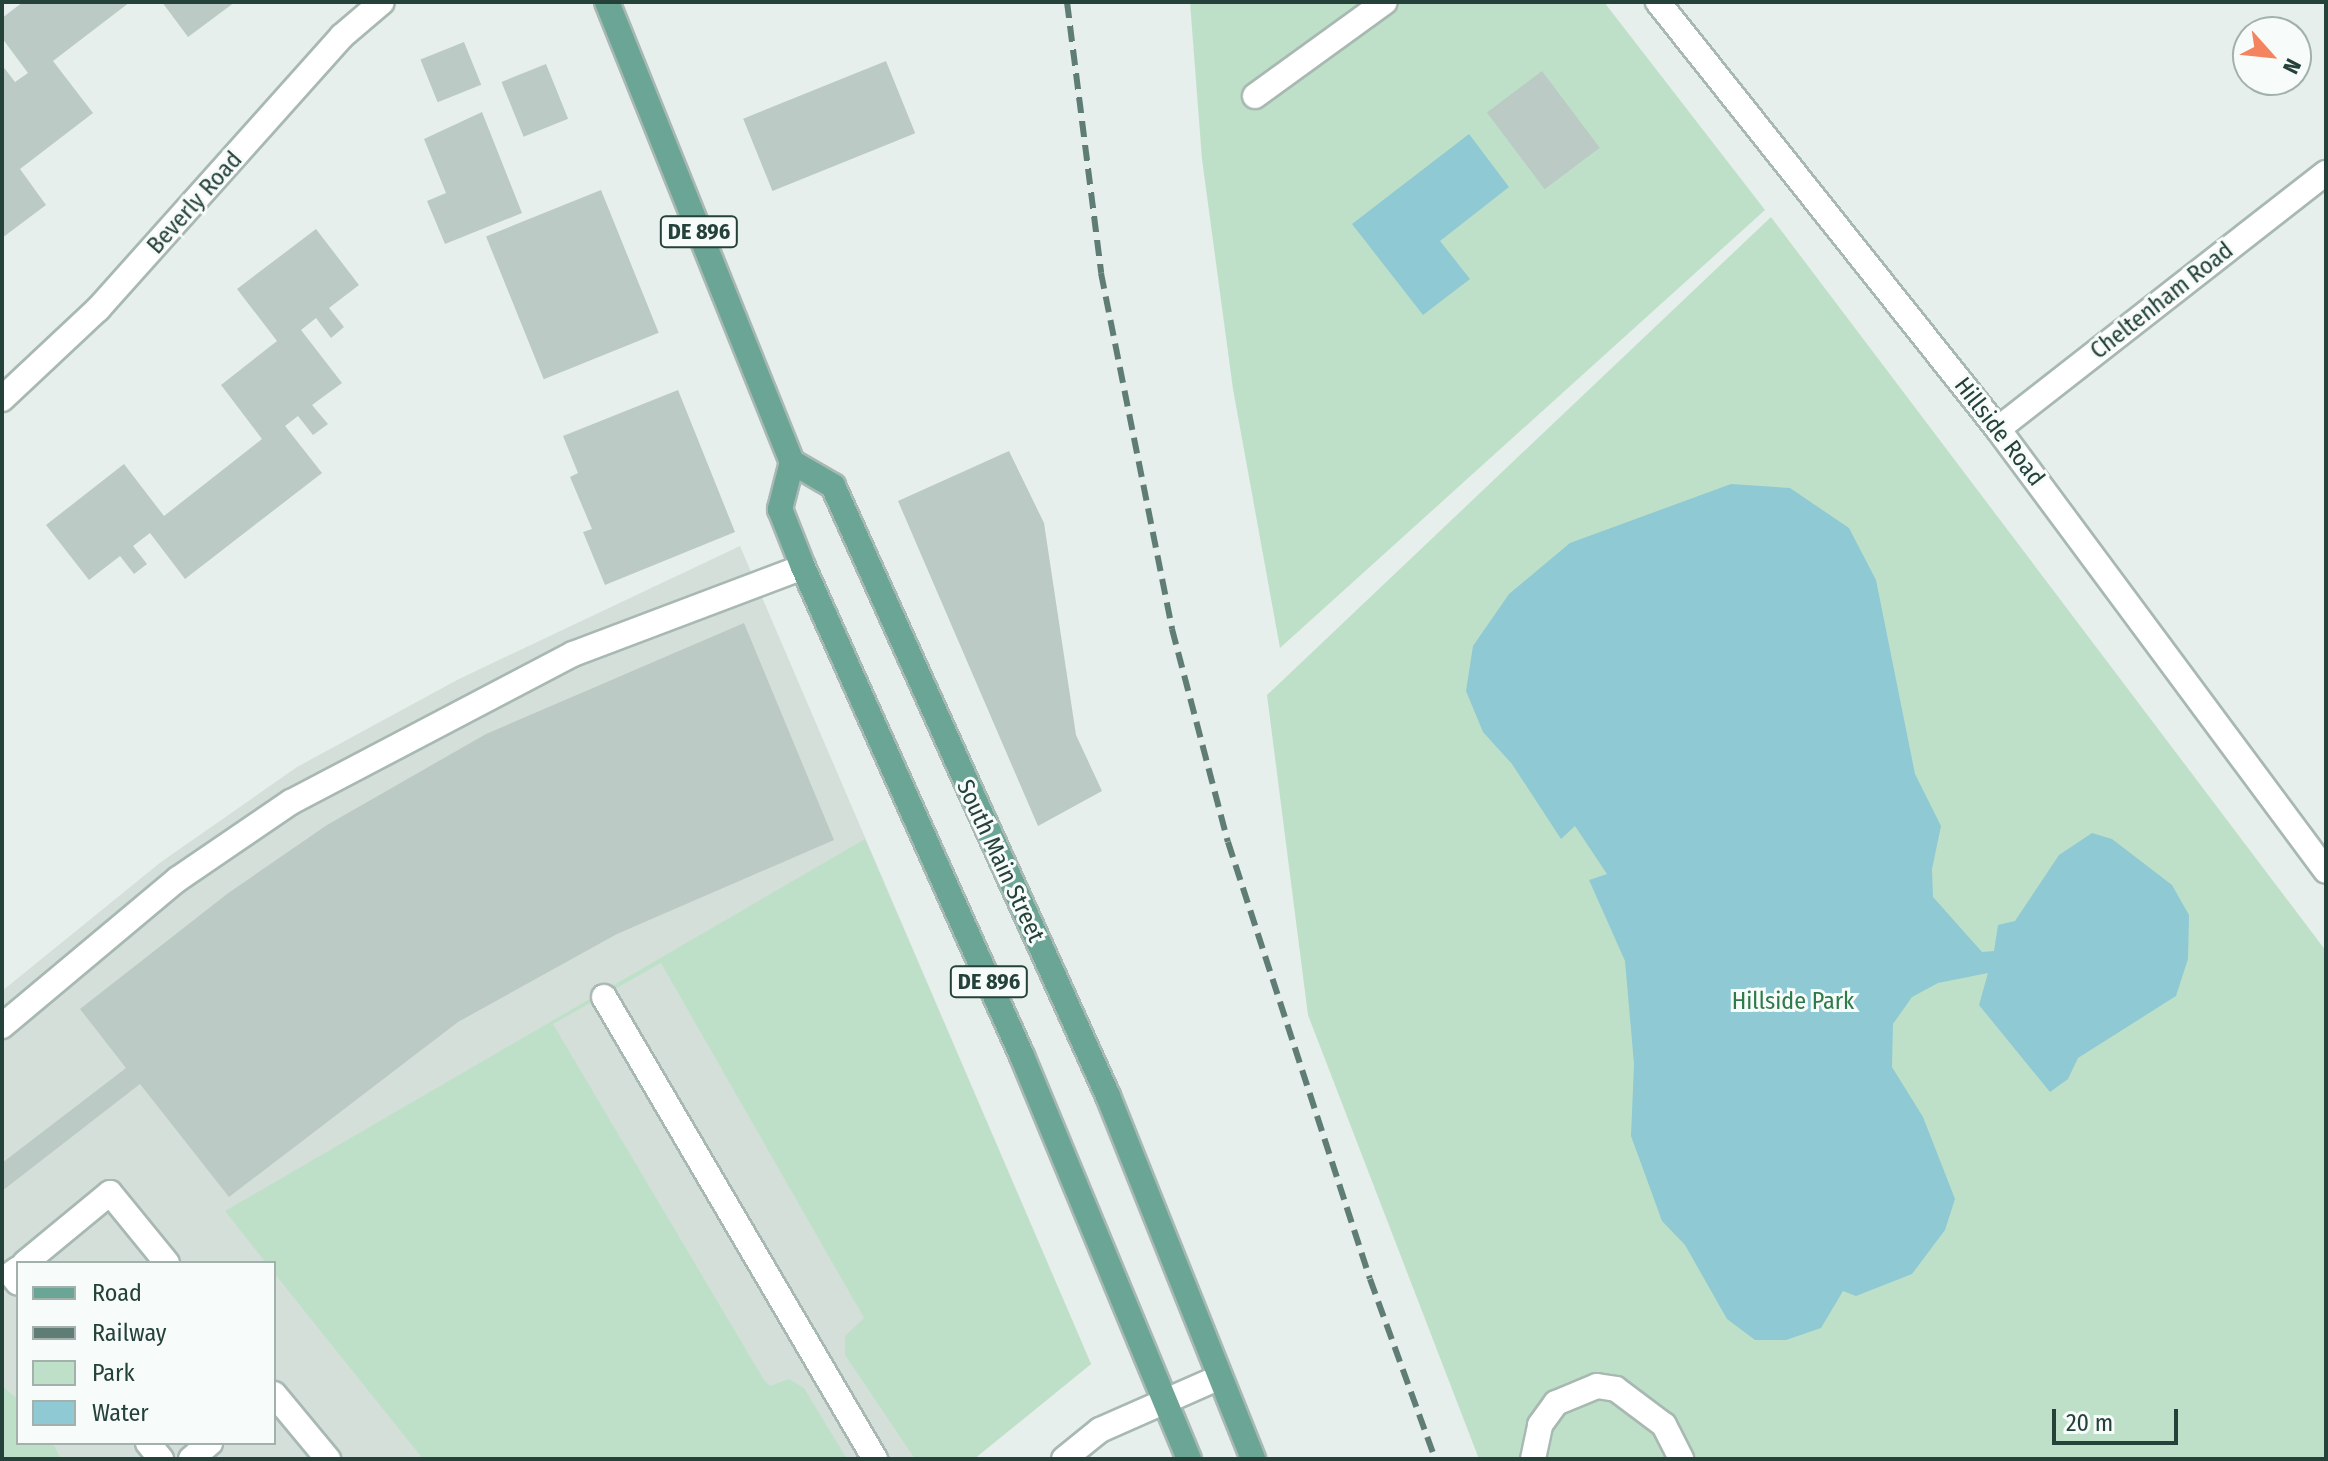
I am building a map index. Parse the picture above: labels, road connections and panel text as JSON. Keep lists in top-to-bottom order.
{
  "streets": {
    "main road": ["DE 896", "South Main Street"],
    "street": ["Beverly Road", "Cheltenham Road", "Hillside Road"]
  },
  "crossings": [
    ["DE 896", "South Main Street"],
    ["Cheltenham Road", "Hillside Road"]
  ],
  "parks": ["Hillside Park"],
  "legend": [
    "Road",
    "Railway",
    "Park",
    "Water"
  ],
  "scale_bar": "20 m",
  "north": "bottom right"
}
